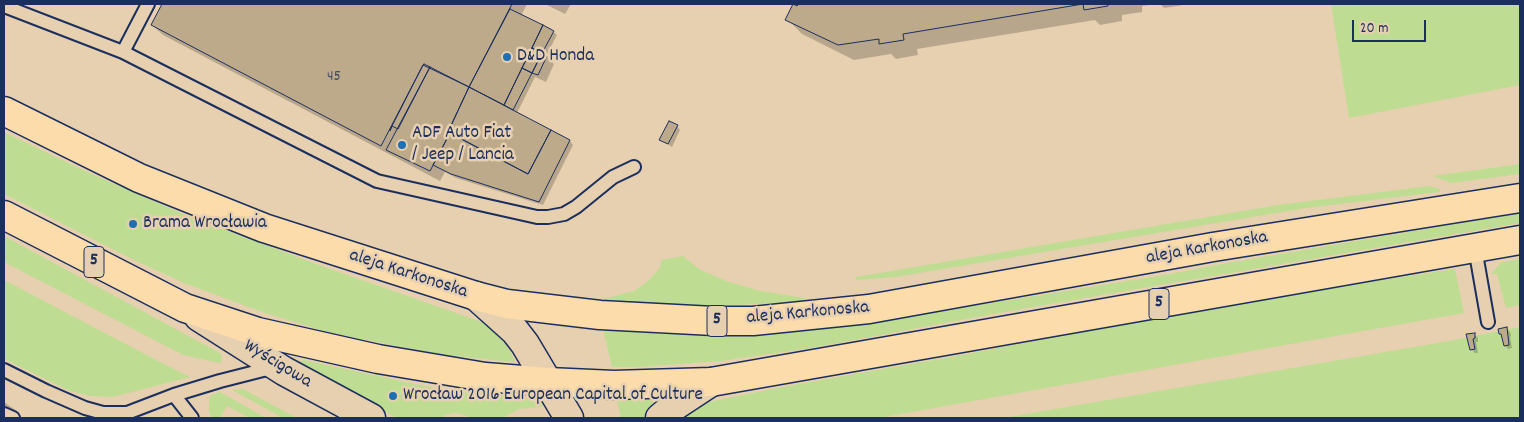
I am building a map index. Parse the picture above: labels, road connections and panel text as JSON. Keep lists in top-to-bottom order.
{
  "streets": {
    "main road": ["aleja Karkonoska", "5", "Wyścigowa"]
  },
  "crossings": [
    ["5", "Wyścigowa"]
  ],
  "places": [
    "D&D Honda",
    "ADF Auto Fiat / Jeep / Lancia",
    "Brama Wrocławia",
    "Wrocław 2016 European Capital of Culture"
  ],
  "house_numbers": ["45"],
  "scale_bar": "20 m"
}
